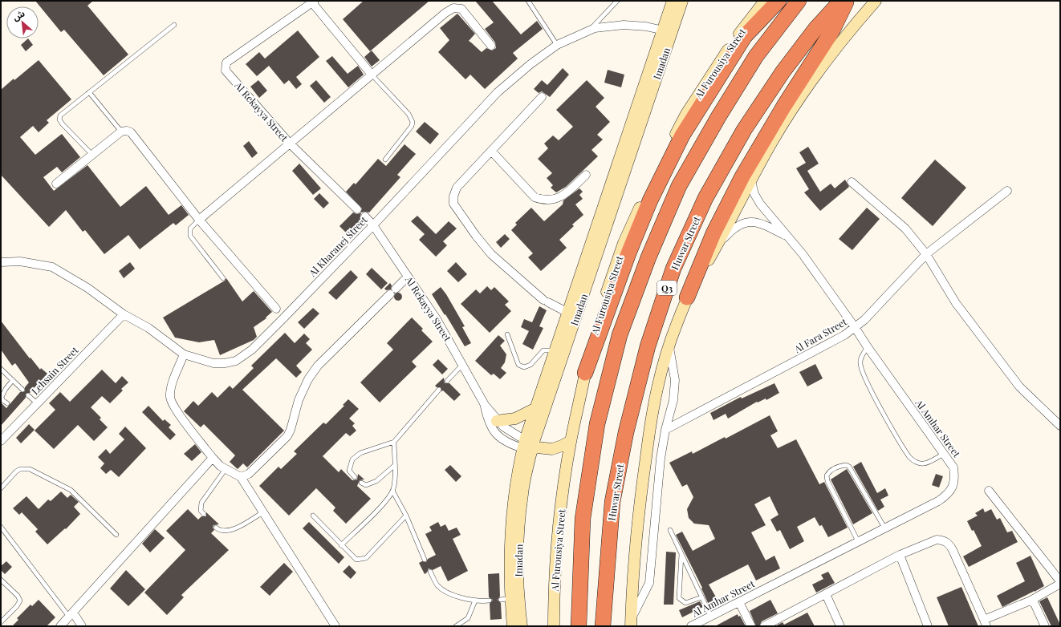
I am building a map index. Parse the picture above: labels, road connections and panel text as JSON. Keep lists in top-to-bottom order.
{
  "streets": {
    "highway": ["Huwar Street", "Q3"],
    "street": [
      "Imadan",
      "Al Furousiya Street",
      "Al Rekayya Street",
      "Al Kharanej Street",
      "Al Fara Street",
      "Lehsain Street",
      "Al Amhar Street"
    ]
  },
  "crossings": [
    ["Imadan", "Al Rekayya Street"],
    ["Imadan", "Al Kharanej Street"],
    ["Al Furousiya Street", "Al Rekayya Street"],
    ["Al Rekayya Street", "Al Kharanej Street"],
    ["Al Kharanej Street", "Lehsain Street"],
    ["Al Fara Street", "Al Amhar Street"]
  ],
  "north": "top left"
}
